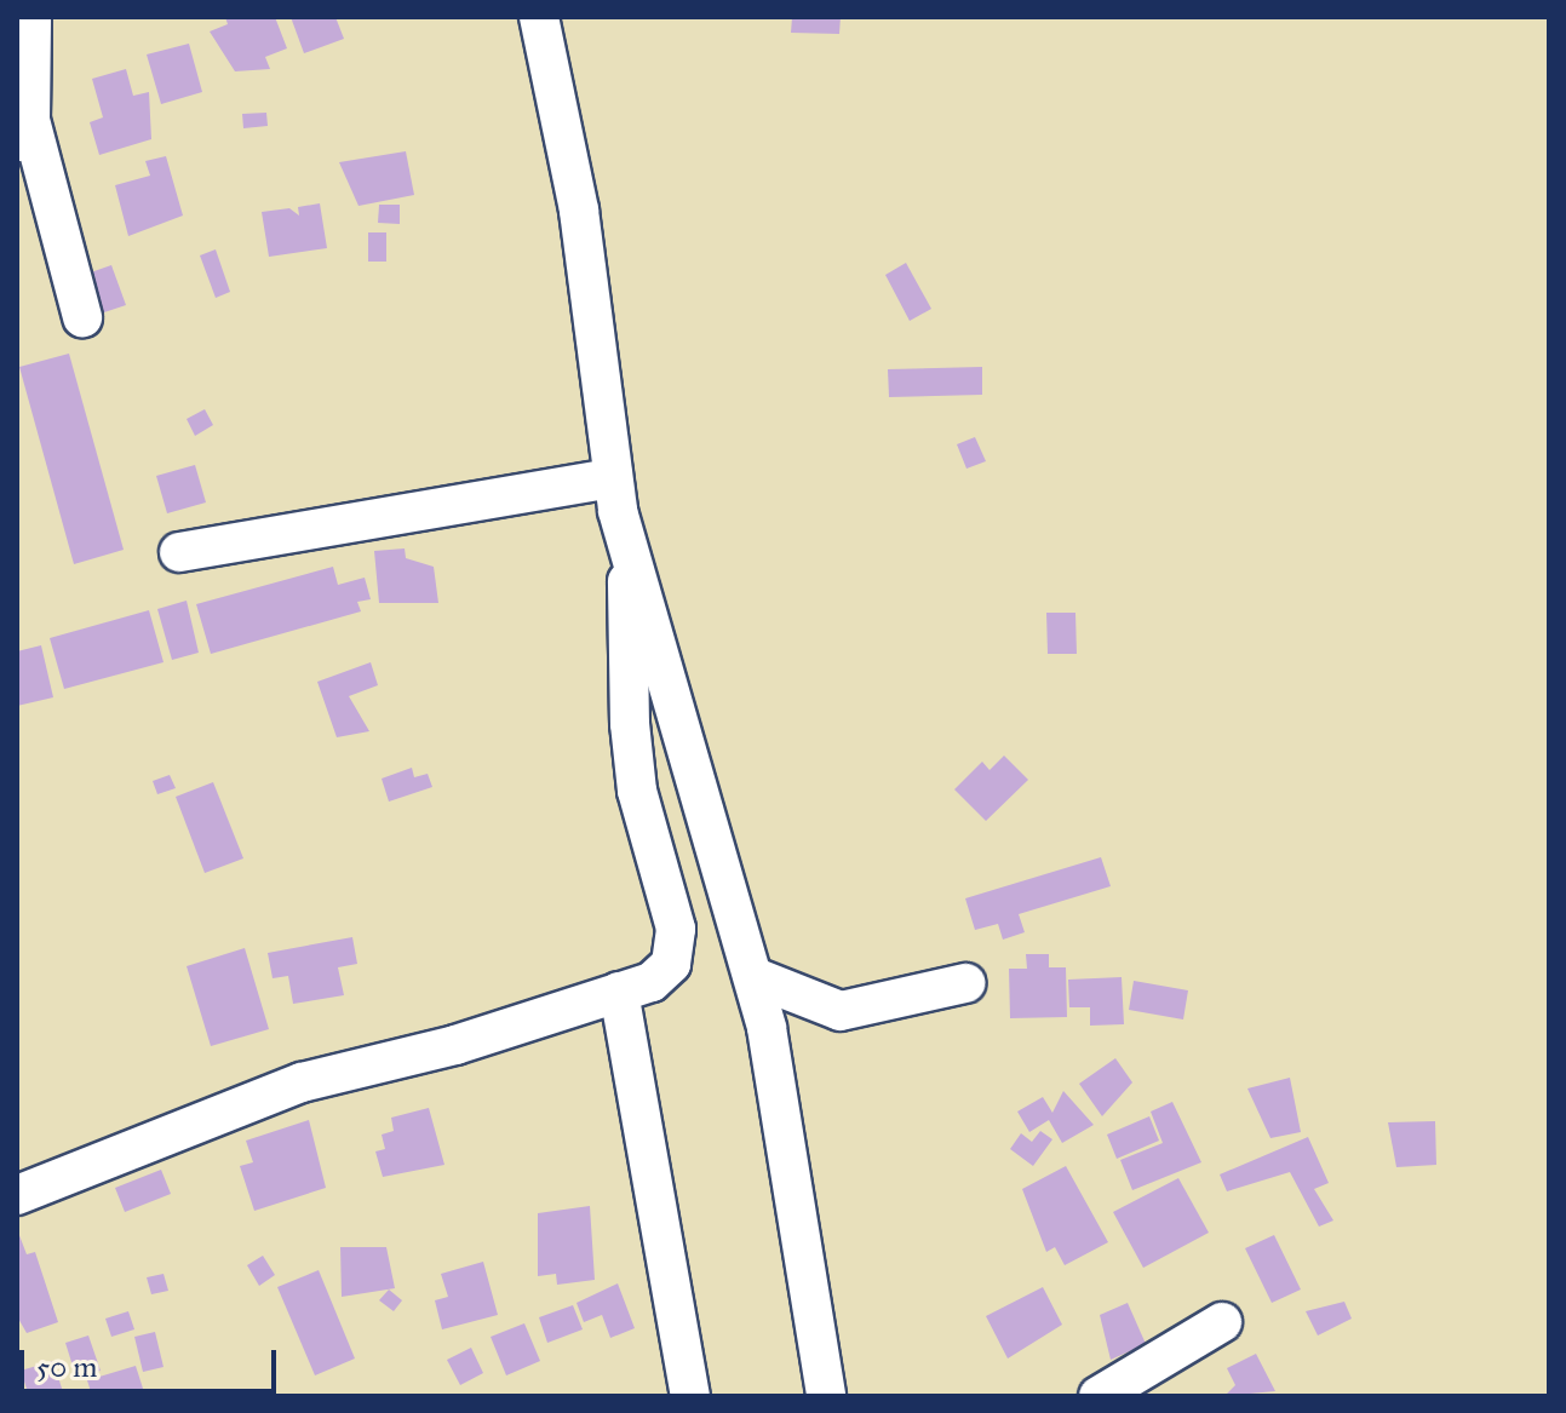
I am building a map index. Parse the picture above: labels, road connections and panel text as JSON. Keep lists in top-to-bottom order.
{
  "scale_bar": "50 m"
}
